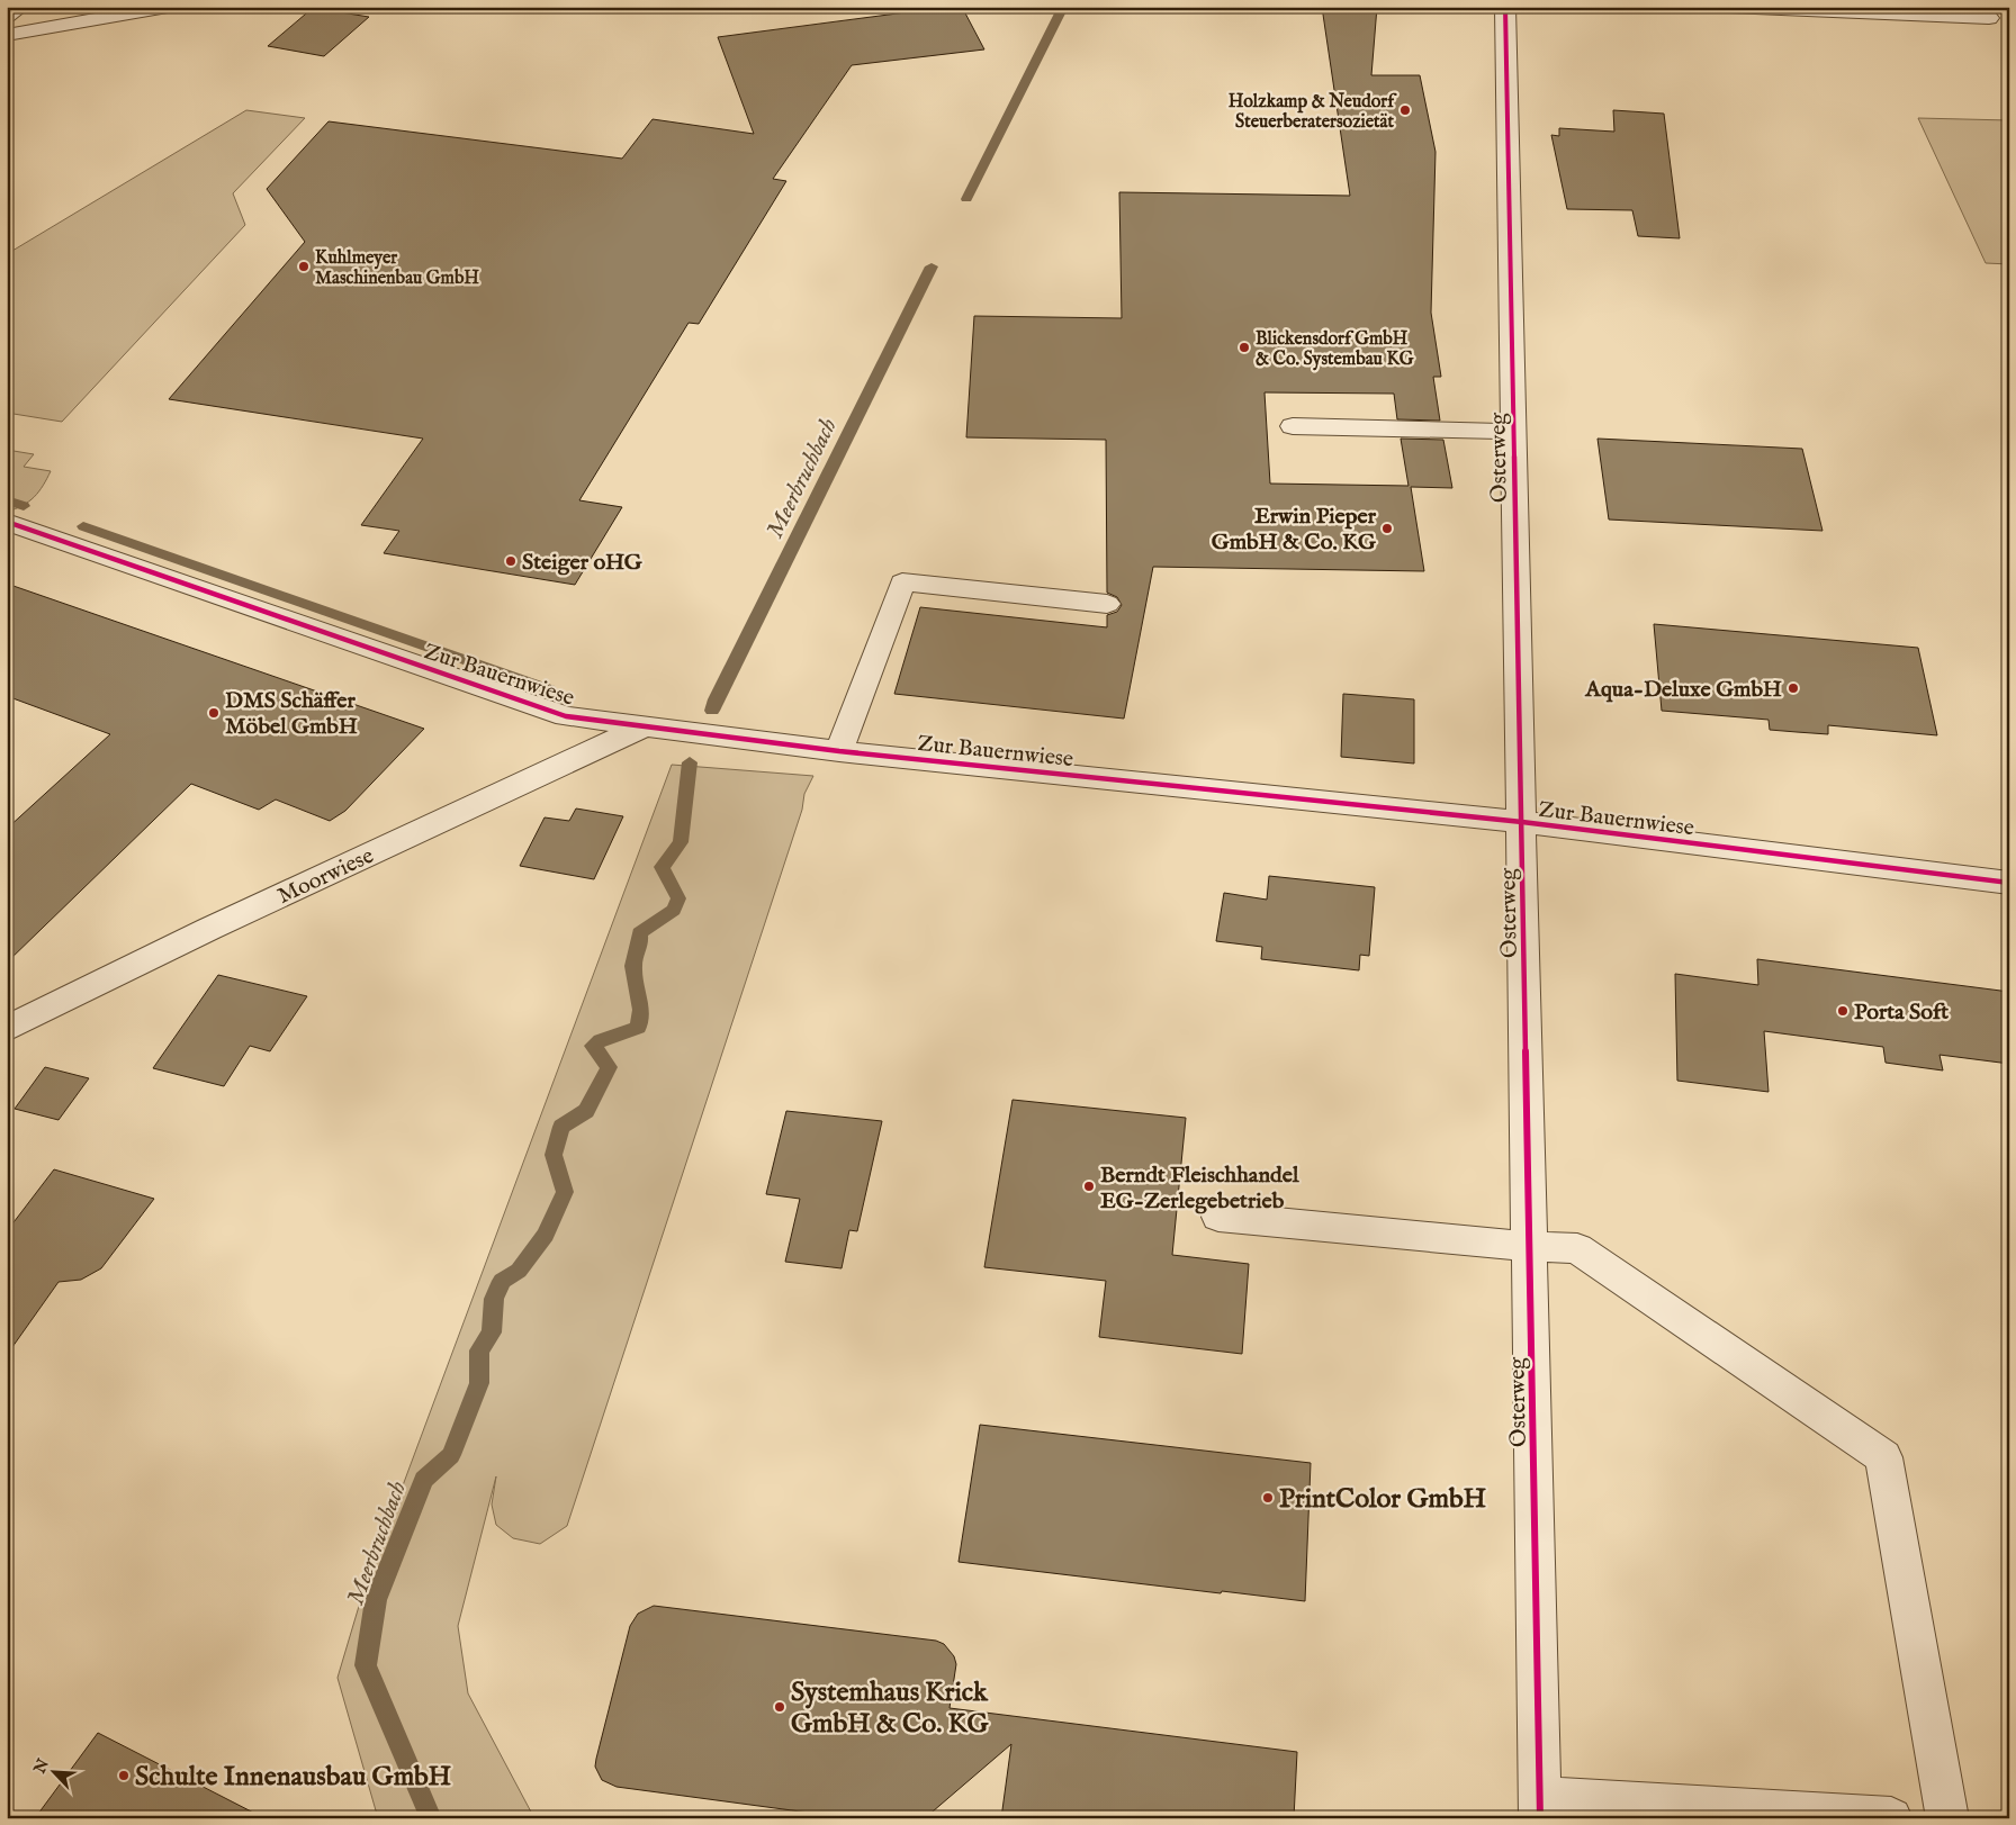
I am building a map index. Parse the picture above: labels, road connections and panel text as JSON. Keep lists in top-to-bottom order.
{
  "streets": {
    "street": ["Osterweg", "Zur Bauernwiese", "Moorwiese"]
  },
  "crossings": [
    ["Osterweg", "Zur Bauernwiese"],
    ["Zur Bauernwiese", "Moorwiese"]
  ],
  "water": ["Meerbruchbach"],
  "places": [
    "Holzkamp & Neudorf Steuerberatersozietät",
    "Kuhlmeyer Maschinenbau GmbH",
    "Blickensdorf GmbH & Co. Systembau KG",
    "Erwin Pieper GmbH & Co. KG",
    "Steiger oHG",
    "Aqua-Deluxe GmbH",
    "DMS Schäffer Möbel GmbH",
    "Porta Soft",
    "Berndt Fleischhandel EG-Zerlegebetrieb",
    "PrintColor GmbH",
    "Systemhaus Krick GmbH & Co. KG",
    "Schulte Innenausbau GmbH"
  ],
  "north": "top left"
}
